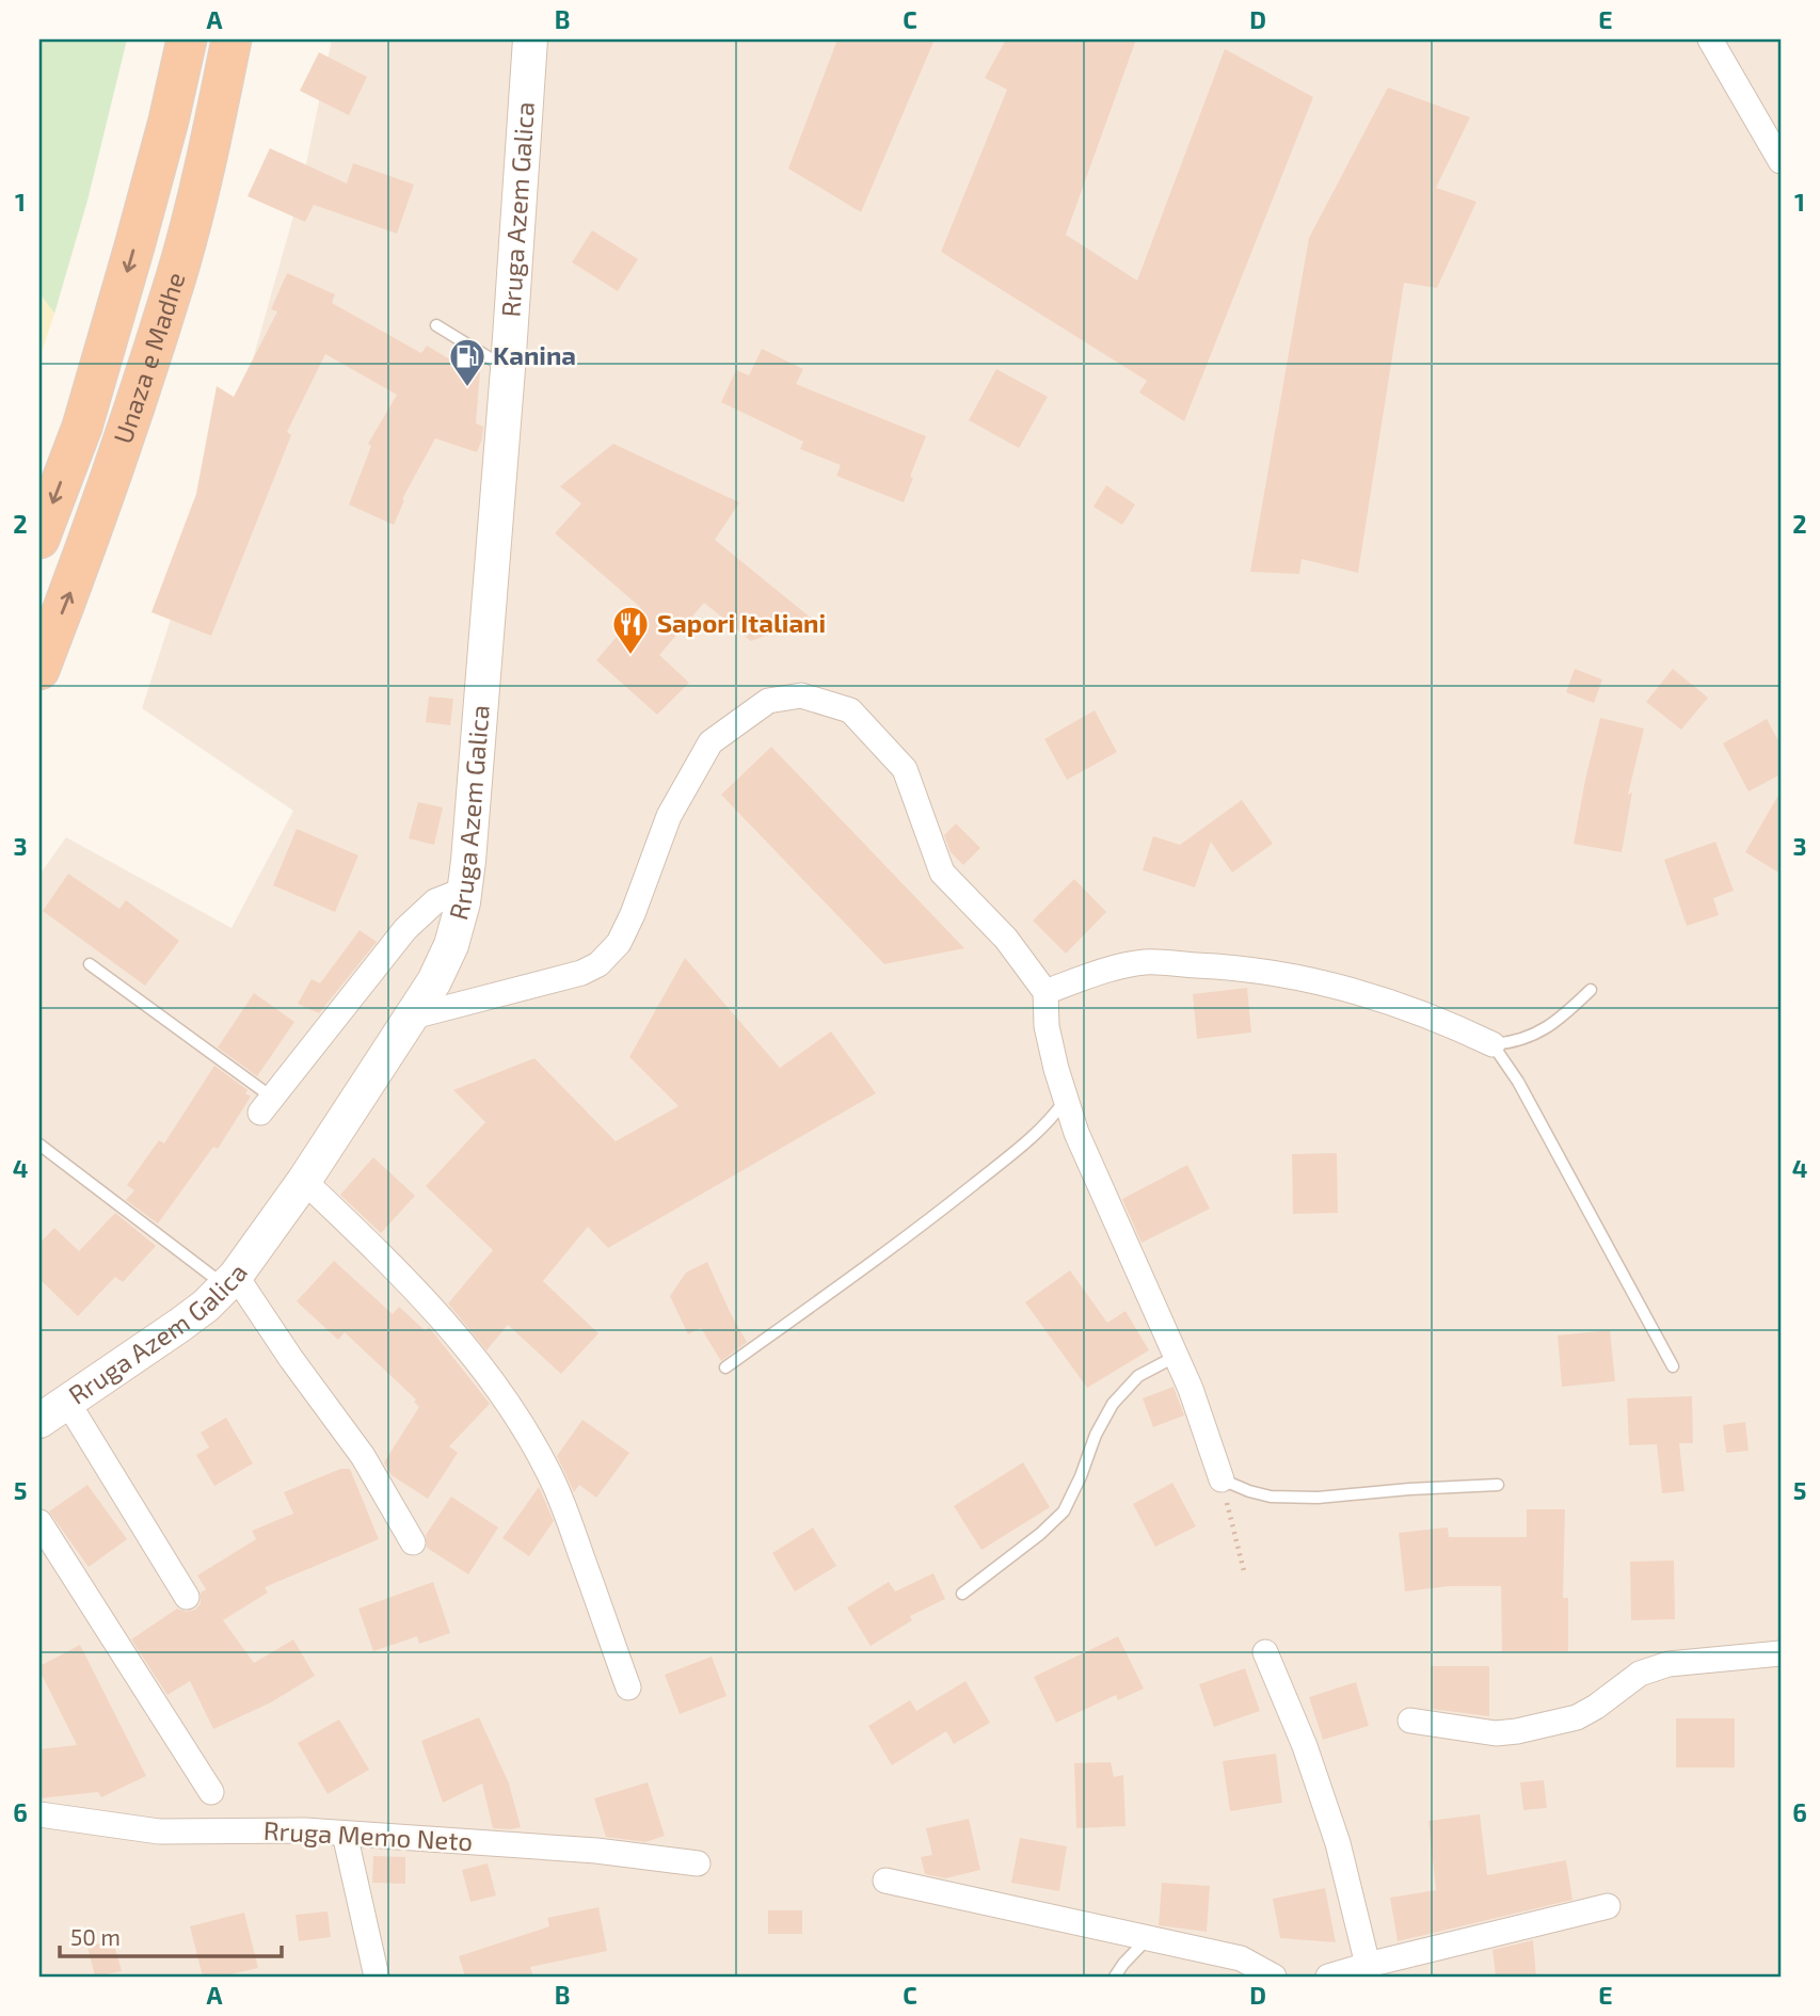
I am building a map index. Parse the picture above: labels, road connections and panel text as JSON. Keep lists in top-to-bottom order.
{
  "streets": {
    "highway": ["Unaza e Madhe"],
    "main road": ["Rruga Azem Galica"],
    "street": ["Rruga Memo Neto"]
  },
  "places": {
    "fuel station": ["Kanina"],
    "restaurant": ["Sapori Italiani"]
  },
  "scale_bar": "50 m",
  "grid": {
    "columns": [
      "A",
      "B",
      "C",
      "D",
      "E"
    ],
    "rows": [
      "1",
      "2",
      "3",
      "4",
      "5",
      "6"
    ]
  }
}
